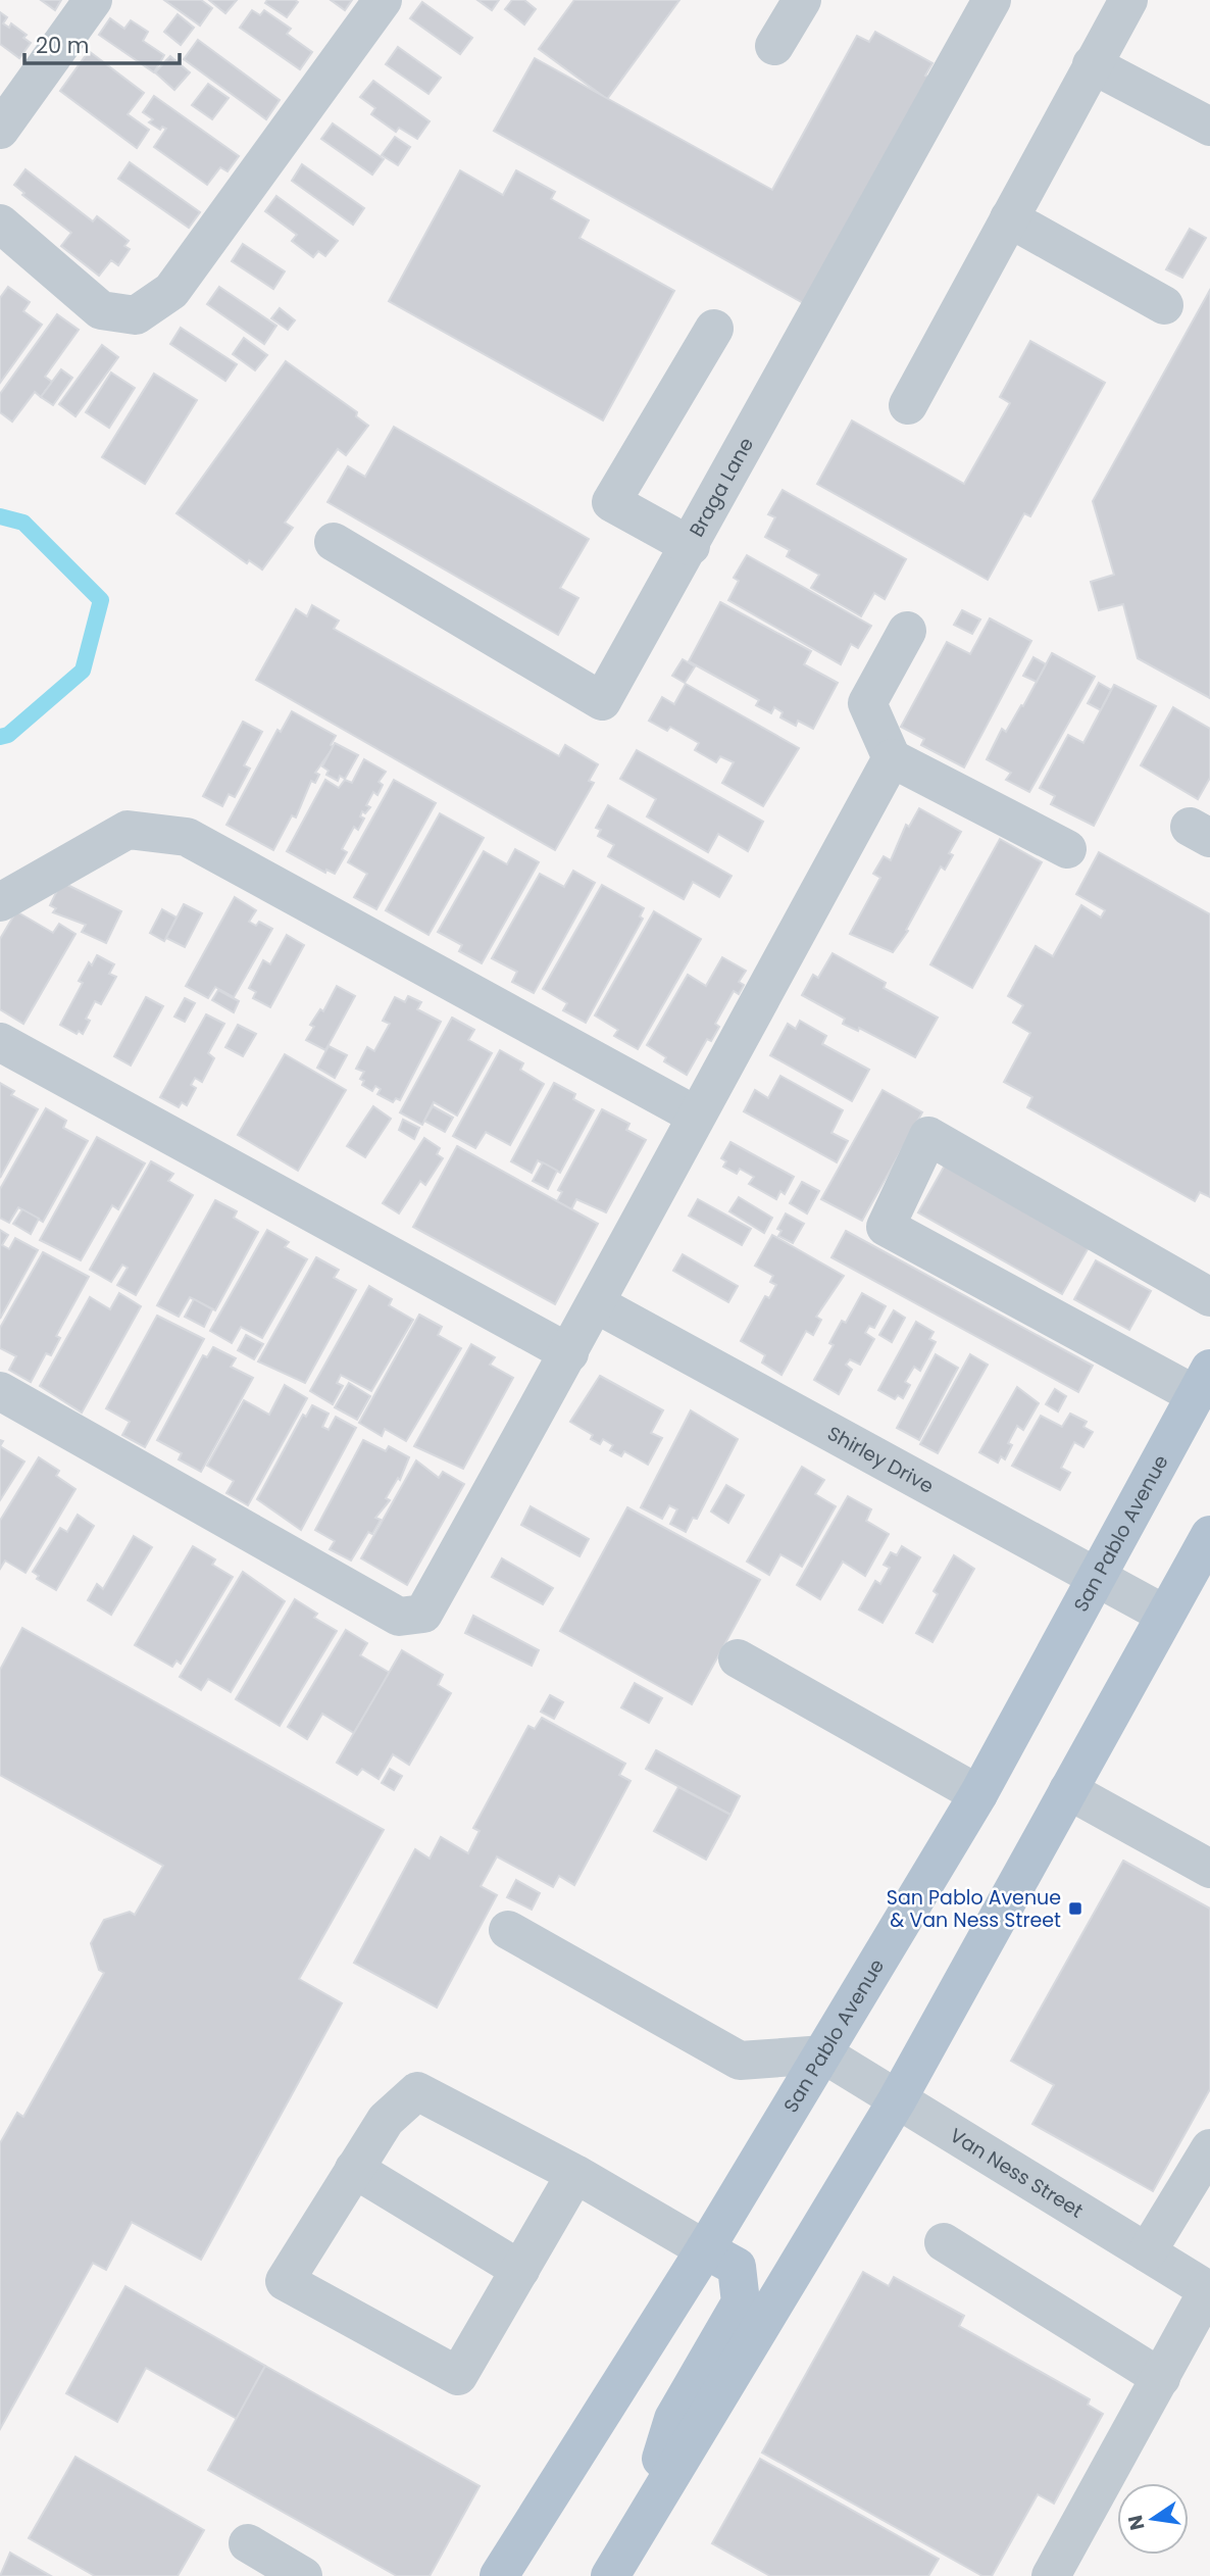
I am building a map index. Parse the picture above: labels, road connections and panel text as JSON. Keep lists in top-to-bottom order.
{
  "streets": {
    "main road": ["San Pablo Avenue"],
    "street": ["Braga Lane", "Shirley Drive", "Van Ness Street"]
  },
  "crossings": [
    ["Shirley Drive", "San Pablo Avenue"],
    ["San Pablo Avenue", "Van Ness Street"]
  ],
  "places": {
    "transit": ["San Pablo Avenue & Van Ness Street"]
  },
  "scale_bar": "20 m",
  "north": "left"
}
